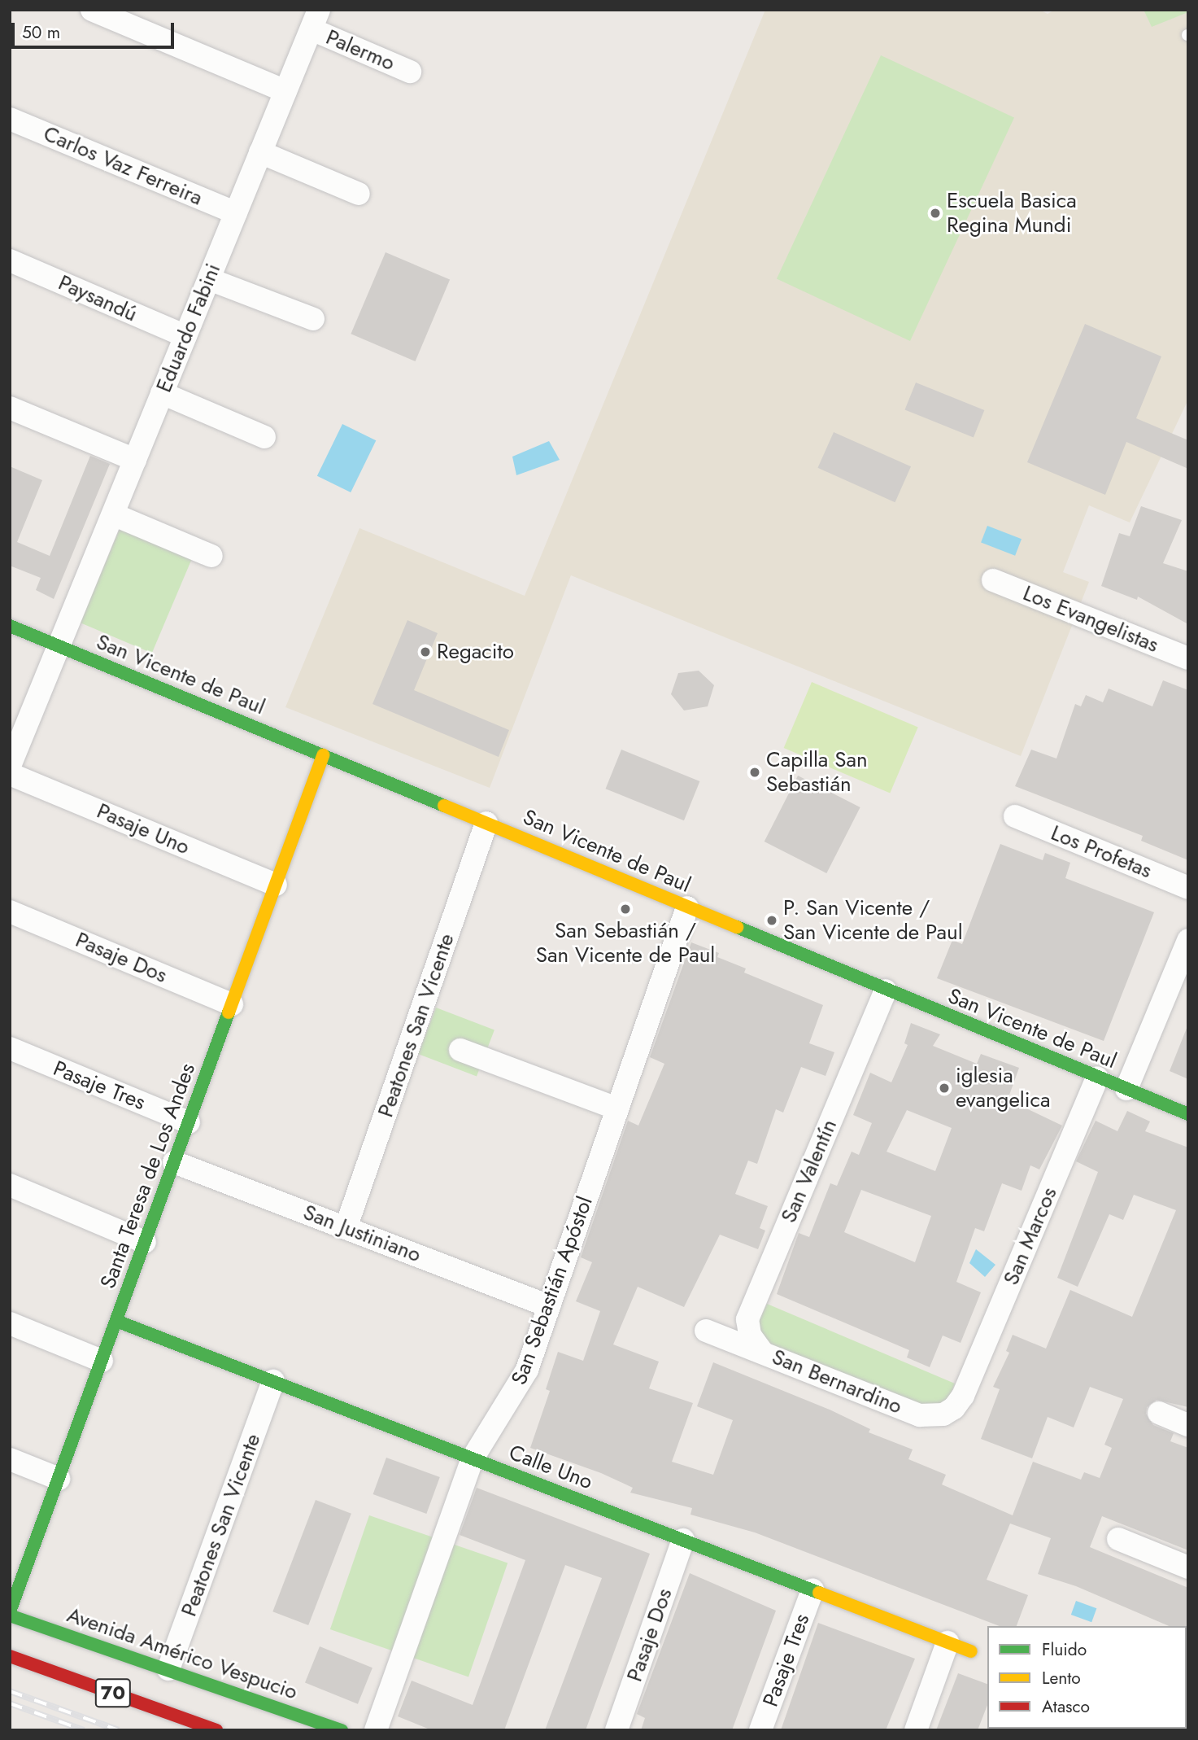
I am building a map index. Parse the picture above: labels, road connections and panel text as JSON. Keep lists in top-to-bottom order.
{
  "streets": {
    "main road": [
      "San Vicente de Paul",
      "Santa Teresa de Los Andes",
      "Calle Uno",
      "Avenida Américo Vespucio",
      "70"
    ],
    "street": [
      "Palermo",
      "Carlos Vaz Ferreira",
      "Paysandú",
      "Eduardo Fabini",
      "Los Evangelistas",
      "Pasaje Uno",
      "Los Profetas",
      "Pasaje Dos",
      "Peatones San Vicente",
      "Pasaje Tres",
      "San Valentín",
      "San Justiniano",
      "San Marcos",
      "San Sebastián Apóstol",
      "San Bernardino"
    ]
  },
  "crossings": [
    ["Palermo", "Eduardo Fabini"],
    ["Carlos Vaz Ferreira", "Eduardo Fabini"],
    ["Paysandú", "Eduardo Fabini"],
    ["Eduardo Fabini", "San Vicente de Paul"],
    ["San Vicente de Paul", "Peatones San Vicente"],
    ["San Vicente de Paul", "San Valentín"],
    ["San Vicente de Paul", "Santa Teresa de Los Andes"],
    ["San Vicente de Paul", "San Marcos"],
    ["San Vicente de Paul", "San Sebastián Apóstol"],
    ["Pasaje Uno", "Santa Teresa de Los Andes"],
    ["Pasaje Dos", "Santa Teresa de Los Andes"],
    ["Pasaje Dos", "Calle Uno"],
    ["Peatones San Vicente", "San Justiniano"],
    ["Peatones San Vicente", "Calle Uno"],
    ["Peatones San Vicente", "Avenida Américo Vespucio"],
    ["Pasaje Tres", "Santa Teresa de Los Andes"],
    ["Pasaje Tres", "Calle Uno"],
    ["San Valentín", "San Bernardino"],
    ["Santa Teresa de Los Andes", "San Justiniano"],
    ["Santa Teresa de Los Andes", "Calle Uno"],
    ["Santa Teresa de Los Andes", "Avenida Américo Vespucio"],
    ["San Justiniano", "San Sebastián Apóstol"],
    ["San Marcos", "San Bernardino"],
    ["San Sebastián Apóstol", "Calle Uno"]
  ],
  "places": [
    "Escuela Basica Regina Mundi",
    "Regacito",
    "Capilla San Sebastián",
    "San Sebastián / San Vicente de Paul",
    "P. San Vicente / San Vicente de Paul",
    "iglesia evangelica"
  ],
  "legend": ["Fluido", "Lento", "Atasco"],
  "scale_bar": "50 m"
}
